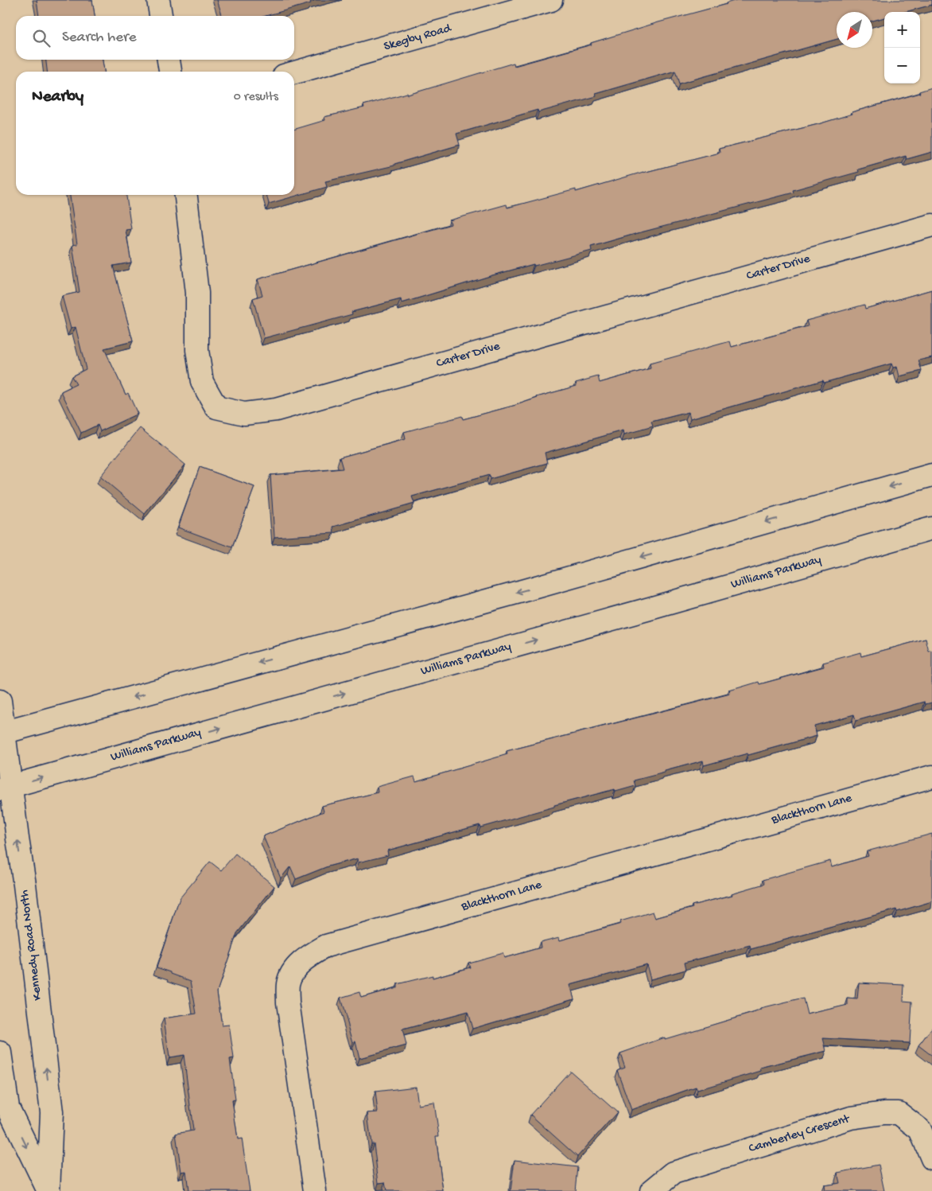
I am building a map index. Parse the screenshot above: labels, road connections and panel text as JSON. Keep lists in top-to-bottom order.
{
  "streets": {
    "main road": [
      "Skegby Road",
      "Carter Drive",
      "Williams Parkway",
      "Blackthorn Lane",
      "Kennedy Road North",
      "Camberley Crescent"
    ]
  },
  "crossings": [
    ["Williams Parkway", "Kennedy Road North"]
  ],
  "north": "bottom left",
  "page": {
    "map_buttons": ["+", "−"],
    "search": "Search here",
    "heading": ["Nearby", "0 results"]
  }
}
